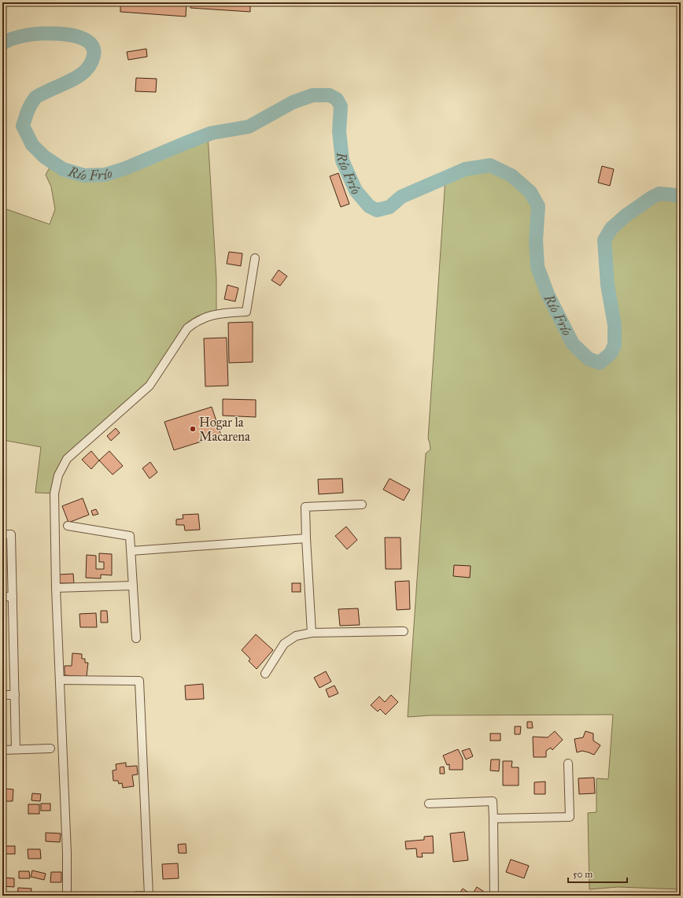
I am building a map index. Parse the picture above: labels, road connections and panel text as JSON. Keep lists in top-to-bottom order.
{
  "water": ["Río Frío"],
  "places": ["Hogar la Macarena"],
  "scale_bar": "50 m"
}
